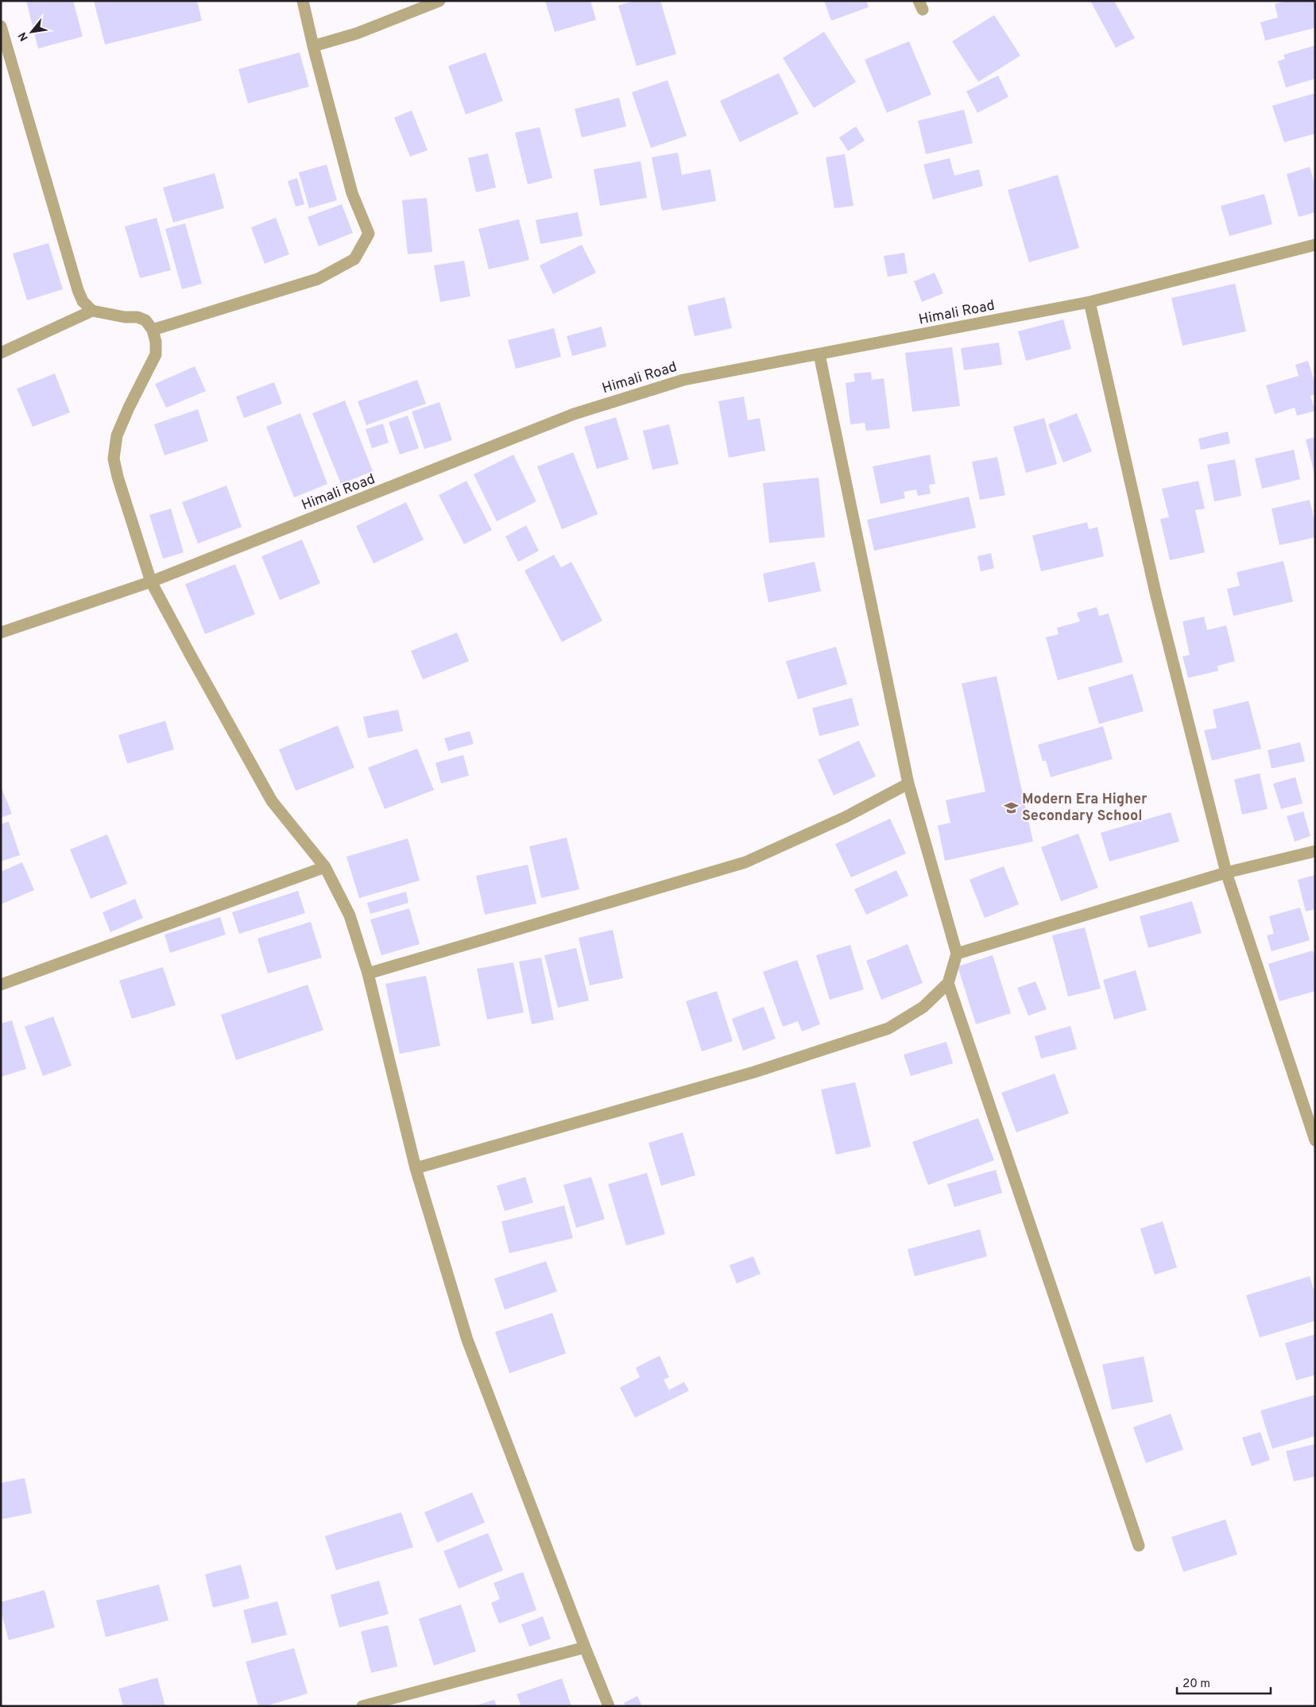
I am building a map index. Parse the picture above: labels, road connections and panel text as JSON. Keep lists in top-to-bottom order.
{
  "streets": {
    "street": ["Himali Road"]
  },
  "places": {
    "school or university": ["Modern Era Higher Secondary School"]
  },
  "scale_bar": "20 m",
  "north": "bottom left"
}
